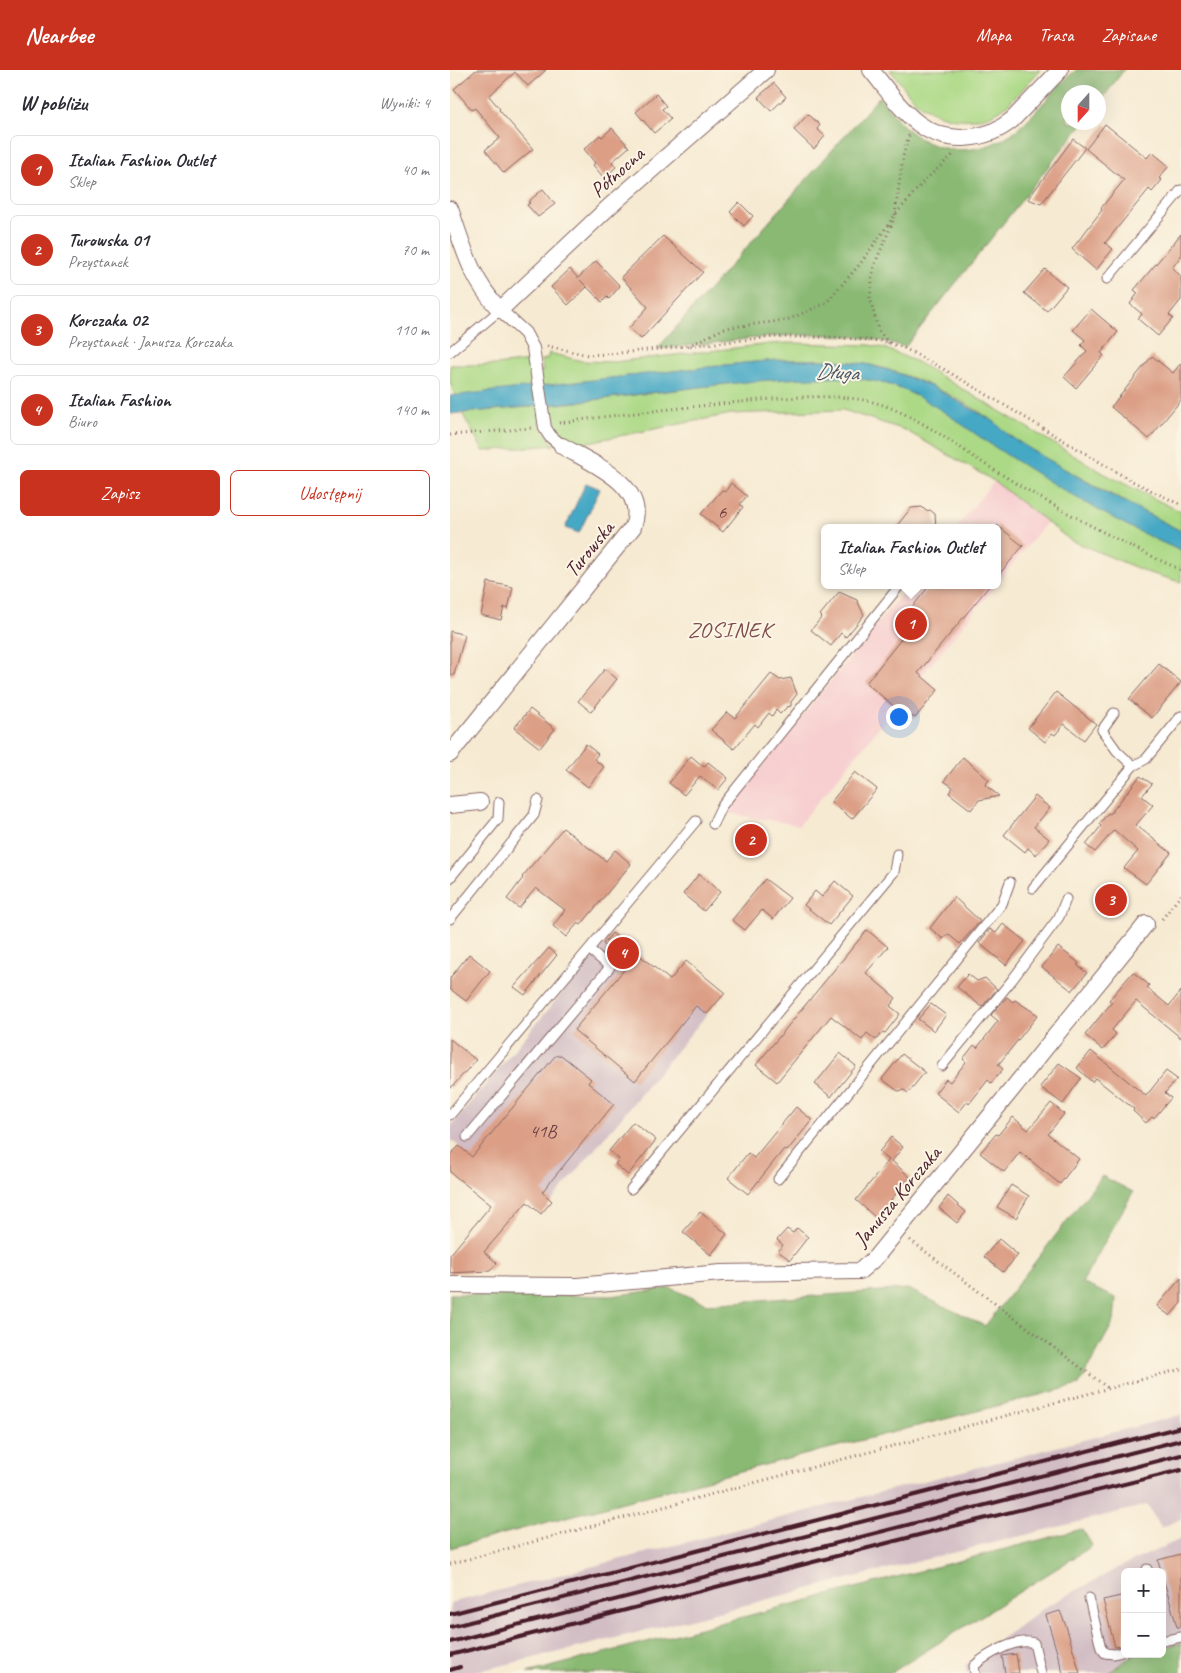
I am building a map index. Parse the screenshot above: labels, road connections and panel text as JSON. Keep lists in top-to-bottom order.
{
  "streets": {
    "street": ["Północna", "Turowska", "Janusza Korczaka"]
  },
  "districts": ["ZOSINEK"],
  "water": ["Długa"],
  "house_numbers": ["6", "41B"],
  "north": "bottom",
  "page": {
    "header": "Nearbee",
    "nav": ["Mapa", "Trasa", "Zapisane"],
    "heading": ["W pobliżu", "Wyniki: 4"],
    "list": [
      {
        "mark": "1",
        "name": "Italian Fashion Outlet",
        "note": "Sklep",
        "value": "40 m"
      },
      {
        "mark": "2",
        "name": "Turowska 01",
        "note": "Przystanek",
        "value": "70 m"
      },
      {
        "mark": "3",
        "name": "Korczaka 02",
        "note": "Przystanek · Janusza Korczaka",
        "value": "110 m"
      },
      {
        "mark": "4",
        "name": "Italian Fashion",
        "note": "Biuro",
        "value": "140 m"
      }
    ],
    "buttons": ["Zapisz", "Udostępnij"],
    "popup": ["Italian Fashion Outlet", "Sklep"],
    "pins": [
      "1",
      "2",
      "3",
      "4"
    ],
    "map_buttons": ["+", "−"]
  }
}
